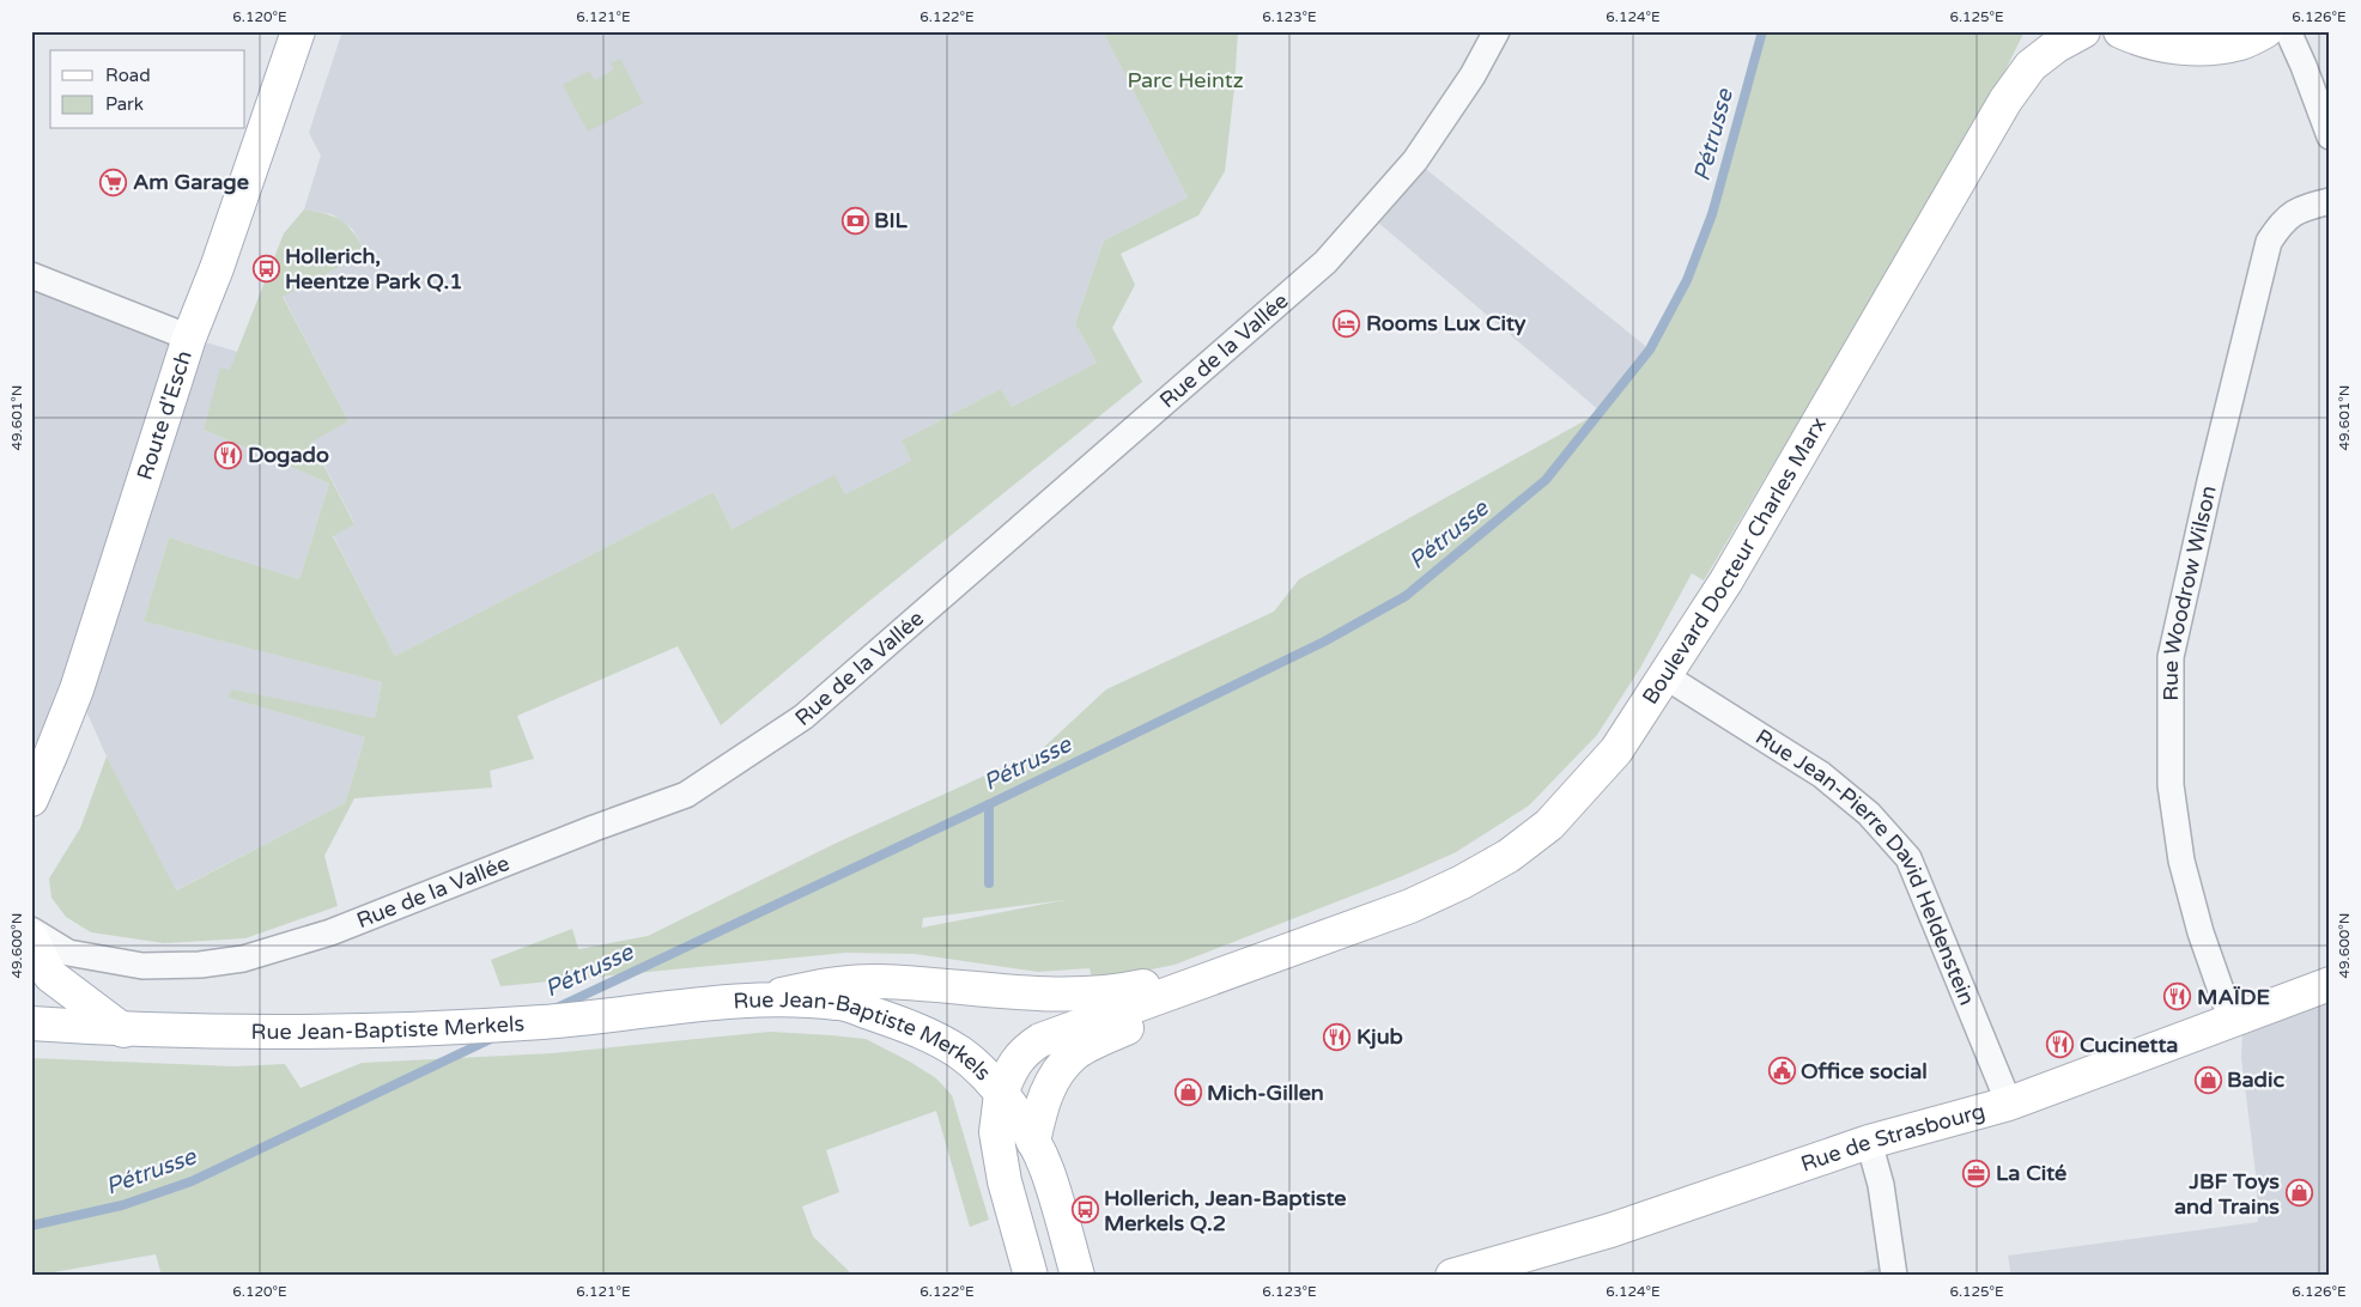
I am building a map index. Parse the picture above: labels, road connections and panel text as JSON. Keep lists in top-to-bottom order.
{
  "streets": {
    "main road": [
      "Route d'Esch",
      "Boulevard Docteur Charles Marx",
      "Rue Jean-Baptiste Merkels",
      "Rue de Strasbourg"
    ],
    "street": ["Rue de la Vallée", "Rue Woodrow Wilson", "Rue Jean-Pierre David Heldenstein"]
  },
  "crossings": [
    ["Boulevard Docteur Charles Marx", "Rue Jean-Pierre David Heldenstein"],
    ["Boulevard Docteur Charles Marx", "Rue Jean-Baptiste Merkels"],
    ["Rue Woodrow Wilson", "Rue de Strasbourg"],
    ["Rue Jean-Pierre David Heldenstein", "Rue de Strasbourg"]
  ],
  "water": ["Pétrusse"],
  "parks": ["Parc Heintz"],
  "places": {
    "supermarket": ["Am Garage"],
    "bank": ["BIL"],
    "bus stop": ["Hollerich, Heentze Park Q.1", "Hollerich, Jean-Baptiste Merkels Q.2"],
    "hotel": ["Rooms Lux City"],
    "restaurant": [
      "Dogado",
      "MAÏDE",
      "Kjub",
      "Cucinetta"
    ],
    "public building": ["Office social"],
    "shop": ["Badic", "Mich-Gillen", "JBF Toys and Trains"],
    "office": ["La Cité"]
  },
  "legend": ["Road", "Park"],
  "coordinates": [
    "6.120°E",
    "6.121°E",
    "6.122°E",
    "6.123°E",
    "6.124°E",
    "6.125°E",
    "6.126°E",
    "49.601°N",
    "49.600°N"
  ]
}
